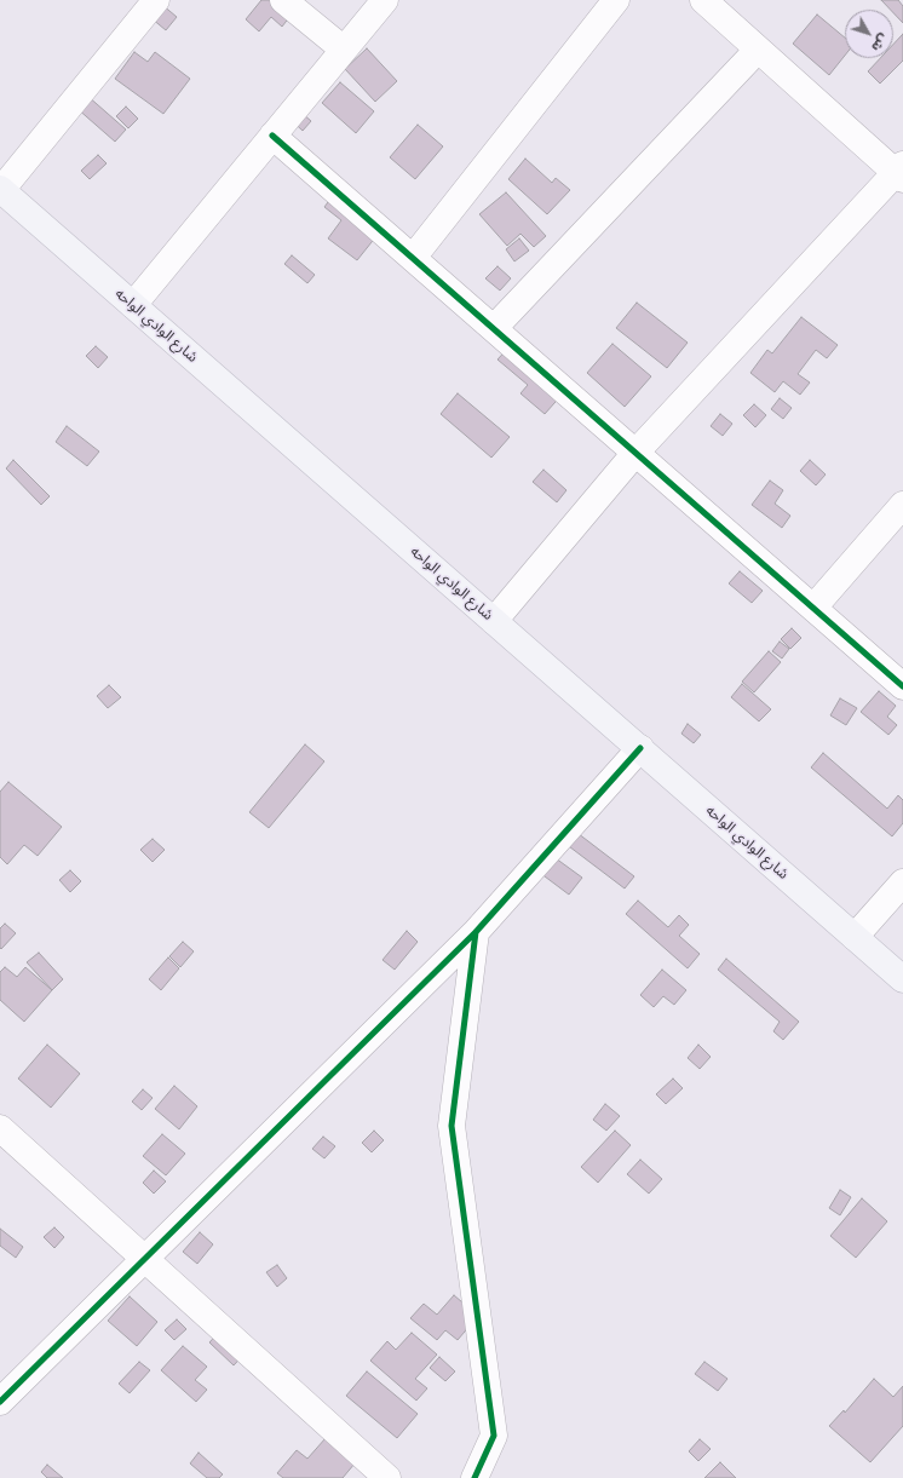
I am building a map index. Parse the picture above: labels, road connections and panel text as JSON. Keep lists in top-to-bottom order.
{
  "streets": {
    "main road": ["شارع الوادي الواحه"]
  },
  "north": "bottom right"
}
